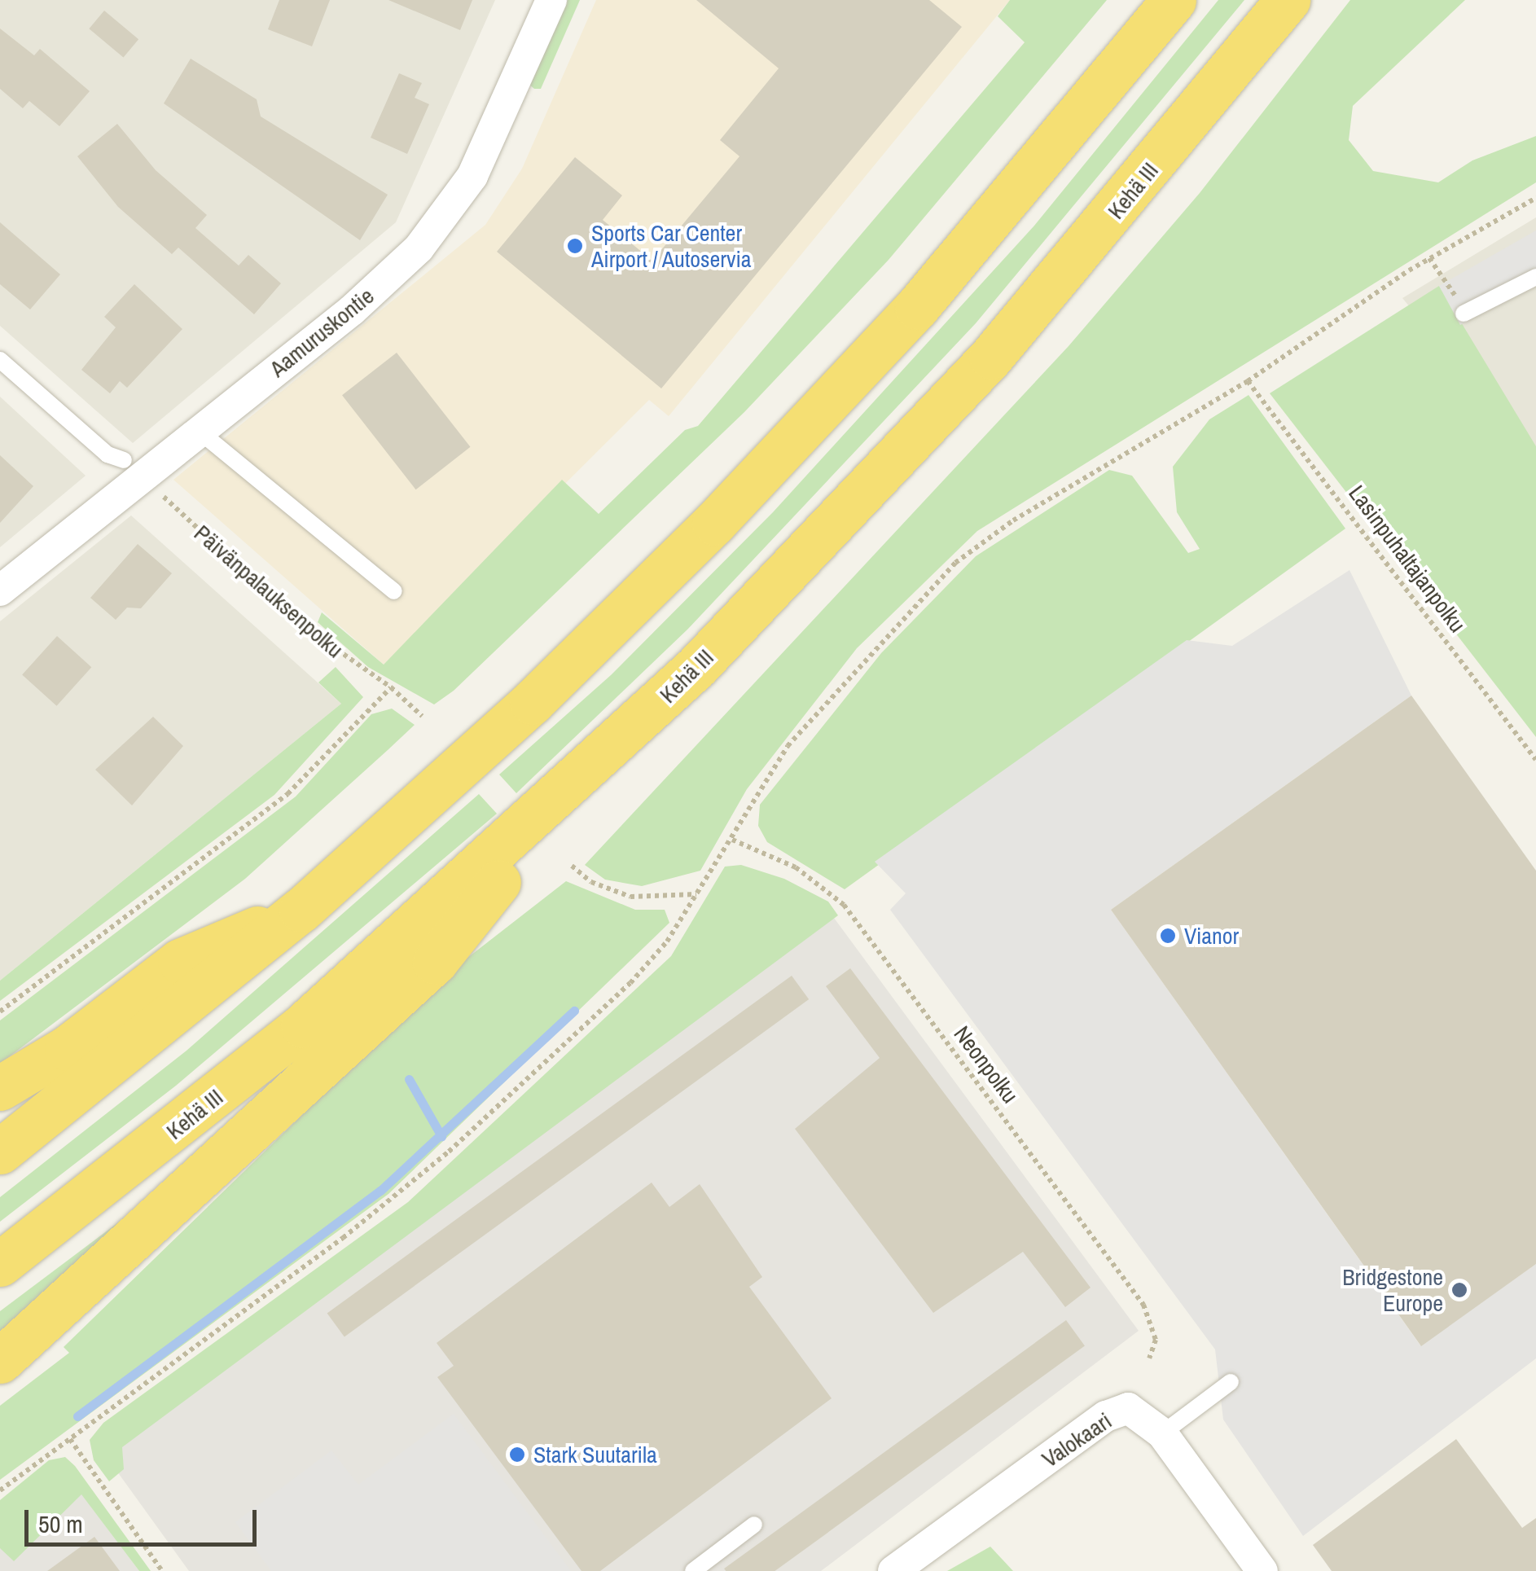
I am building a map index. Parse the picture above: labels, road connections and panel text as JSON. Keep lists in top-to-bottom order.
{
  "streets": {
    "highway": ["Kehä III"],
    "street": ["Aamuruskontie", "Valokaari"],
    "path": ["Lasinpuhaltajanpolku", "Päivänpalauksenpolku", "Neonpolku"]
  },
  "places": [
    "Sports Car Center Airport / Autoservia",
    "Vianor",
    "Bridgestone Europe",
    "Stark Suutarila"
  ],
  "scale_bar": "50 m"
}
